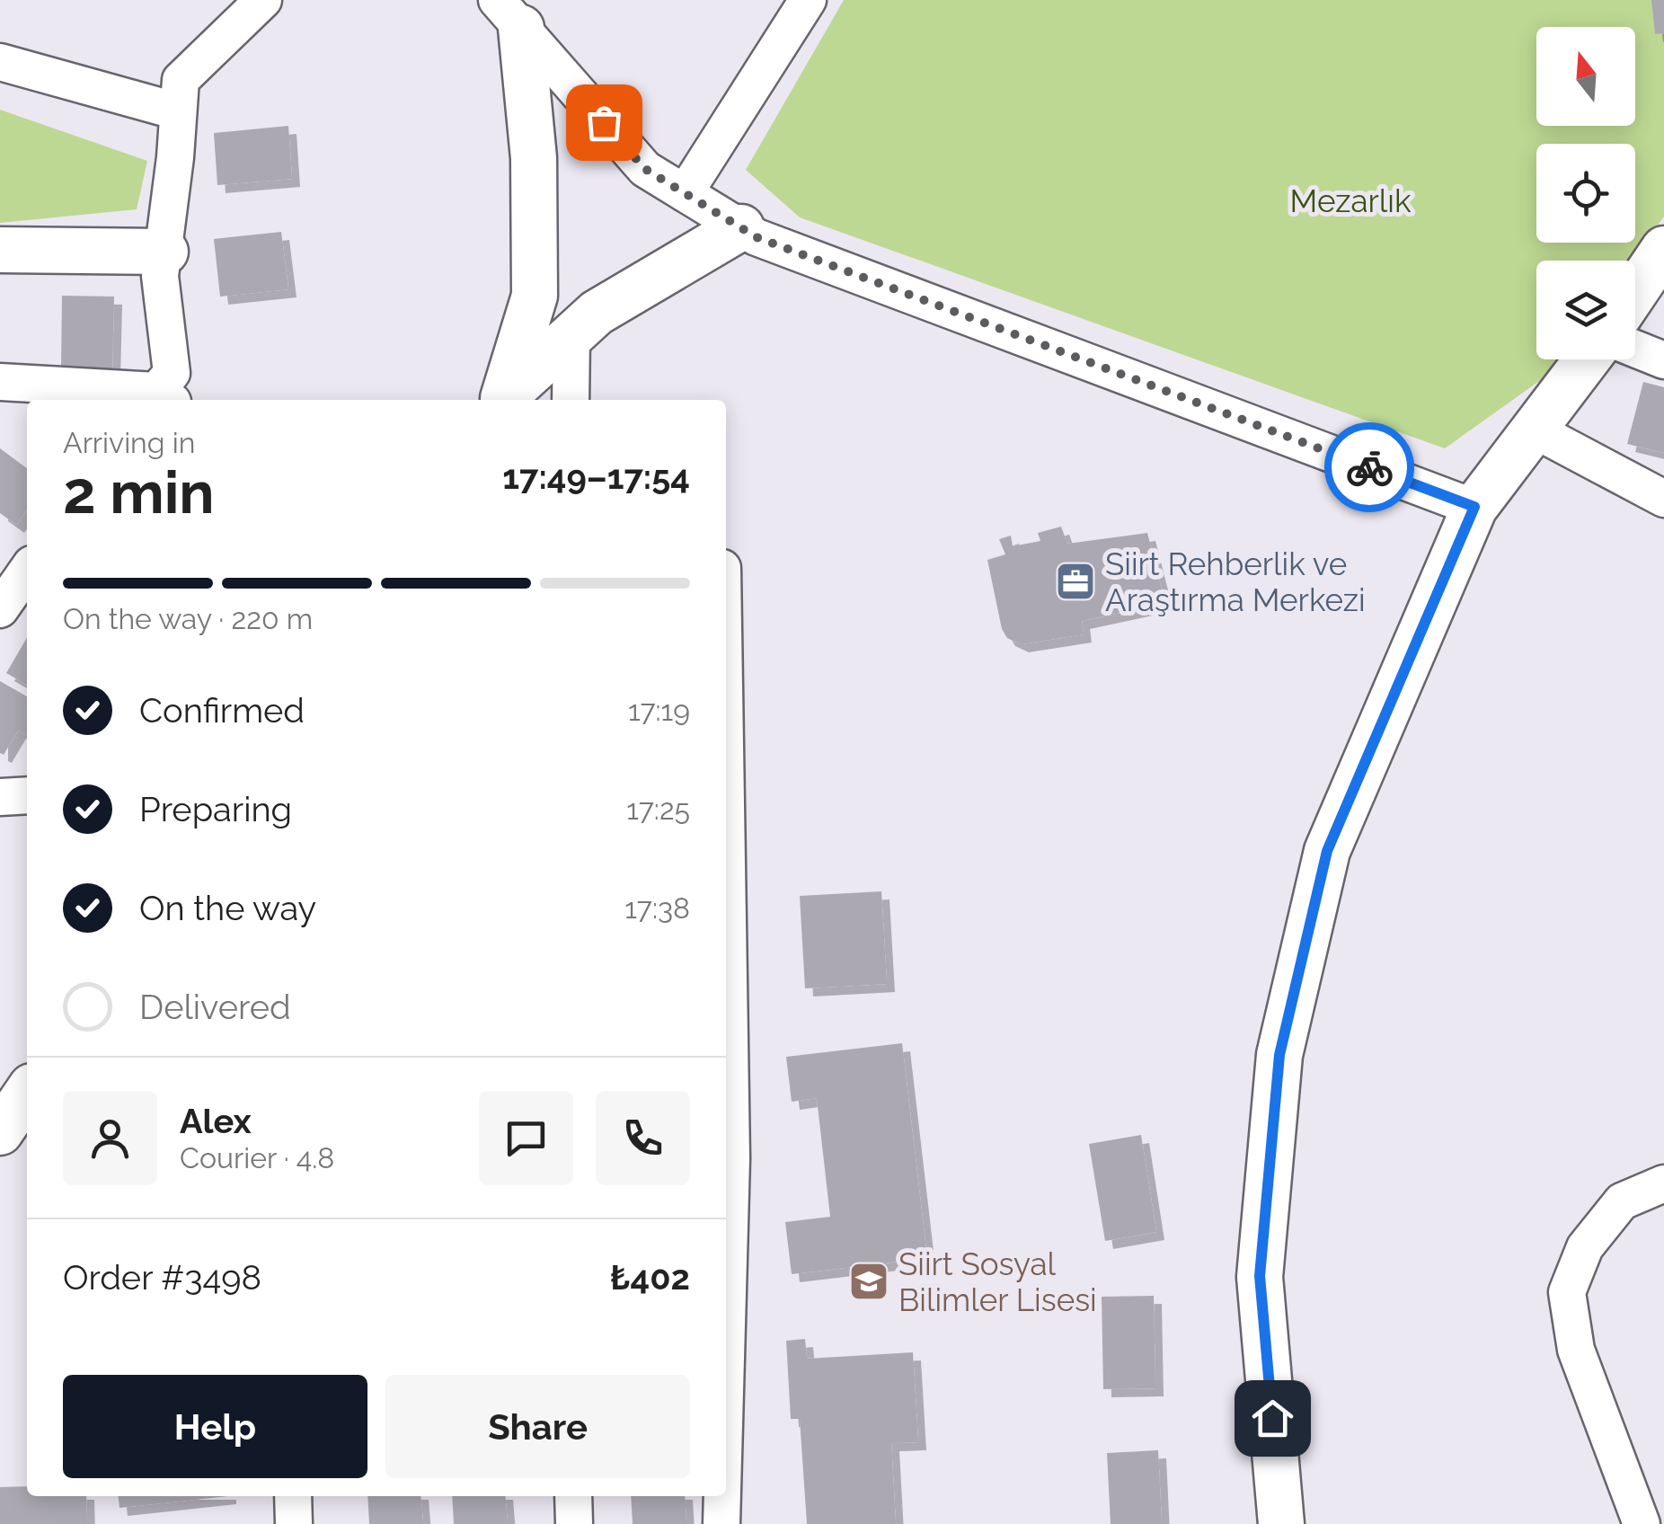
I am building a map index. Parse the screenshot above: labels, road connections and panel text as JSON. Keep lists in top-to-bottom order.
{
  "parks": ["Mezarlık"],
  "places": {
    "office": ["Siirt Rehberlik ve Araştırma Merkezi"],
    "school or university": ["Siirt Sosyal Bilimler Lisesi"]
  },
  "north": "top",
  "page": {
    "heading": ["2 min", "Arriving in", "17:49–17:54"],
    "panel": [
      "Alex",
      "Courier · 4.8",
      "Order #3498",
      "₺402"
    ],
    "bar": "On the way · 220 m",
    "list": [
      ["Confirmed", "17:19"],
      ["Preparing", "17:25"],
      ["On the way", "17:38"],
      "Delivered"
    ],
    "buttons": ["Help", "Share"]
  }
}
